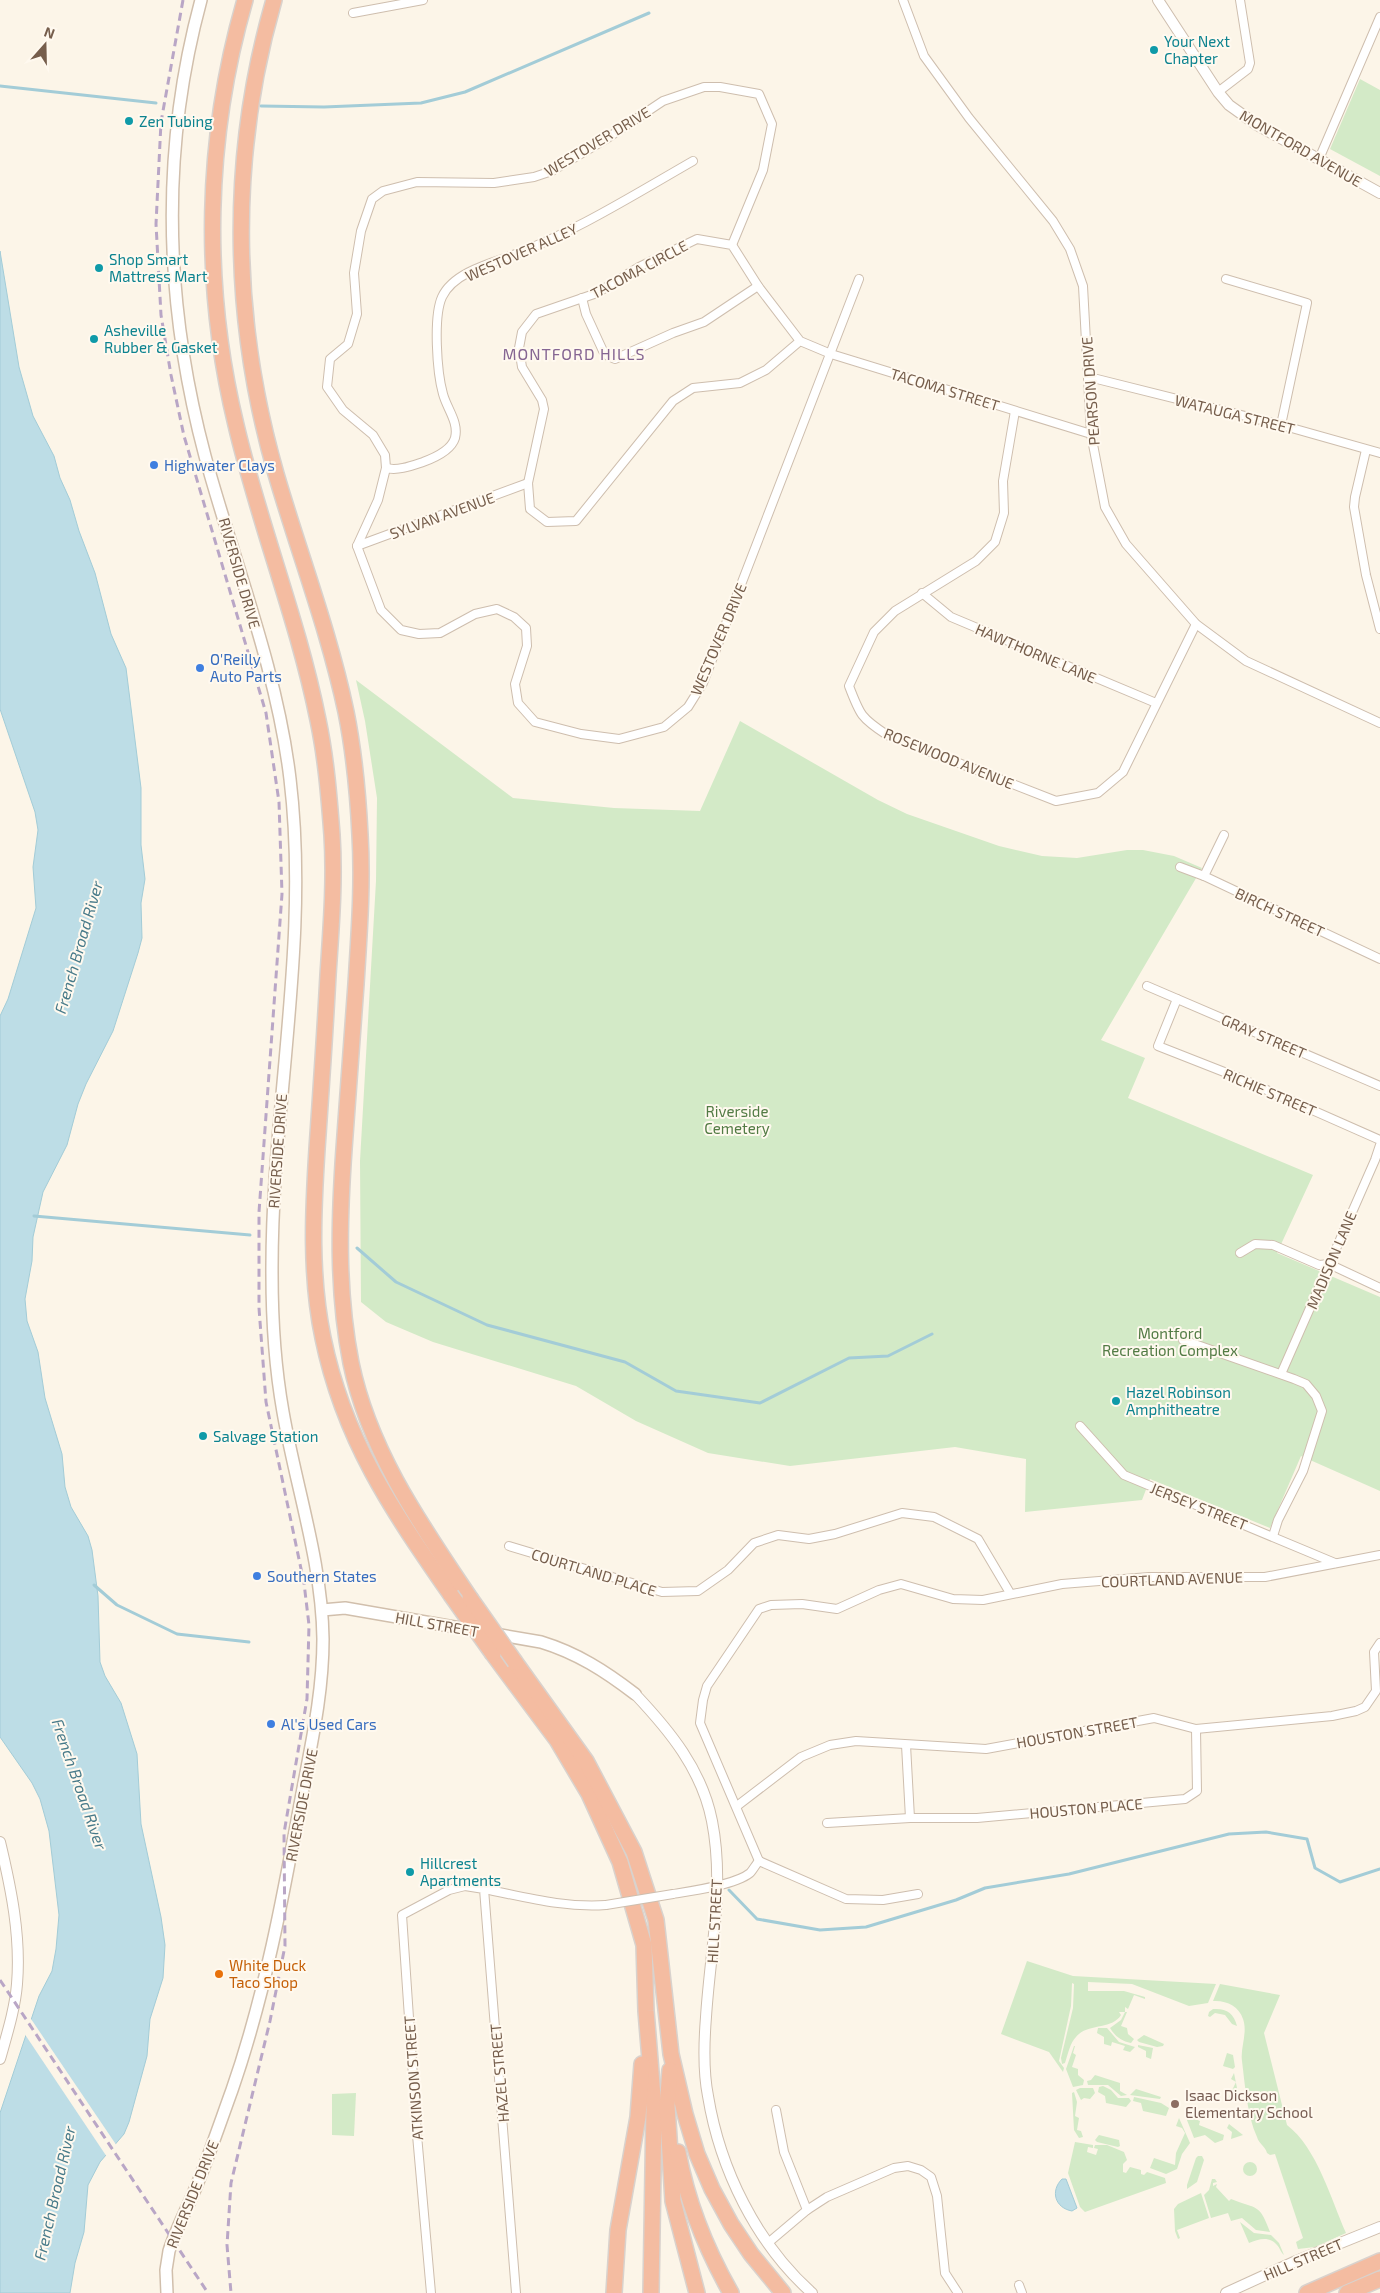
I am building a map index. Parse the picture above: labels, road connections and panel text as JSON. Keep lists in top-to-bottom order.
{
  "streets": {
    "main road": ["RIVERSIDE DRIVE", "HILL STREET"],
    "street": [
      "WESTOVER DRIVE",
      "MONTFORD AVENUE",
      "WESTOVER ALLEY",
      "TACOMA CIRCLE",
      "TACOMA STREET",
      "PEARSON DRIVE",
      "WATAUGA STREET",
      "SYLVAN AVENUE",
      "HAWTHORNE LANE",
      "ROSEWOOD AVENUE",
      "BIRCH STREET",
      "GRAY STREET",
      "RICHIE STREET",
      "MADISON LANE",
      "JERSEY STREET",
      "COURTLAND PLACE",
      "COURTLAND AVENUE",
      "HOUSTON STREET",
      "HOUSTON PLACE",
      "HAZEL STREET",
      "ATKINSON STREET"
    ]
  },
  "crossings": [
    ["WESTOVER DRIVE", "WESTOVER ALLEY"],
    ["WESTOVER DRIVE", "TACOMA CIRCLE"],
    ["WESTOVER DRIVE", "TACOMA STREET"],
    ["WESTOVER DRIVE", "SYLVAN AVENUE"],
    ["TACOMA CIRCLE", "TACOMA STREET"],
    ["TACOMA CIRCLE", "SYLVAN AVENUE"],
    ["TACOMA STREET", "PEARSON DRIVE"],
    ["TACOMA STREET", "ROSEWOOD AVENUE"],
    ["PEARSON DRIVE", "WATAUGA STREET"],
    ["PEARSON DRIVE", "ROSEWOOD AVENUE"],
    ["RIVERSIDE DRIVE", "HILL STREET"],
    ["HAWTHORNE LANE", "ROSEWOOD AVENUE"],
    ["GRAY STREET", "RICHIE STREET"],
    ["JERSEY STREET", "COURTLAND AVENUE"],
    ["COURTLAND PLACE", "COURTLAND AVENUE"],
    ["COURTLAND AVENUE", "HOUSTON STREET"],
    ["HOUSTON STREET", "HOUSTON PLACE"],
    ["HAZEL STREET", "ATKINSON STREET"]
  ],
  "districts": ["MONTFORD HILLS"],
  "water": ["French Broad River"],
  "parks": ["Riverside Cemetery", "Montford Recreation Complex"],
  "places": [
    "Your Next Chapter",
    "Zen Tubing",
    "Shop Smart Mattress Mart",
    "Asheville Rubber & Gasket",
    "Highwater Clays",
    "O'Reilly Auto Parts",
    "Hazel Robinson Amphitheatre",
    "Salvage Station",
    "Southern States",
    "Al's Used Cars",
    "Hillcrest Apartments",
    "White Duck Taco Shop",
    "Isaac Dickson Elementary School"
  ],
  "north": "top"
}
